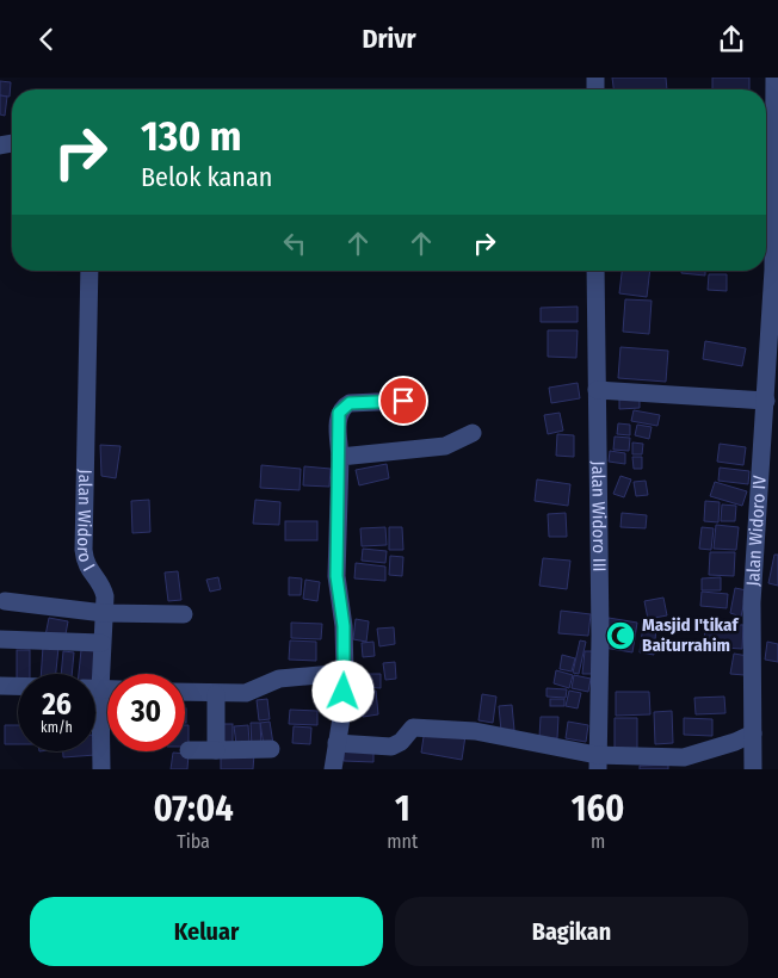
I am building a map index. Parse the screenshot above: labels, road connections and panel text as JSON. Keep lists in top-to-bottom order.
{
  "streets": {
    "street": ["Jalan Widoro III", "Jalan Widoro I", "Jalan Widoro IV"]
  },
  "places": {
    "mosque": ["Masjid I'tikaf Baiturrahim"]
  },
  "page": {
    "header": "Drivr",
    "turn": ["130 m", "Belok kanan"],
    "speed": "26 km/h",
    "limit": "30",
    "eta": [
      "07:04",
      "Tiba",
      "1",
      "mnt",
      "160",
      "m"
    ],
    "buttons": ["Keluar", "Bagikan"]
  }
}
